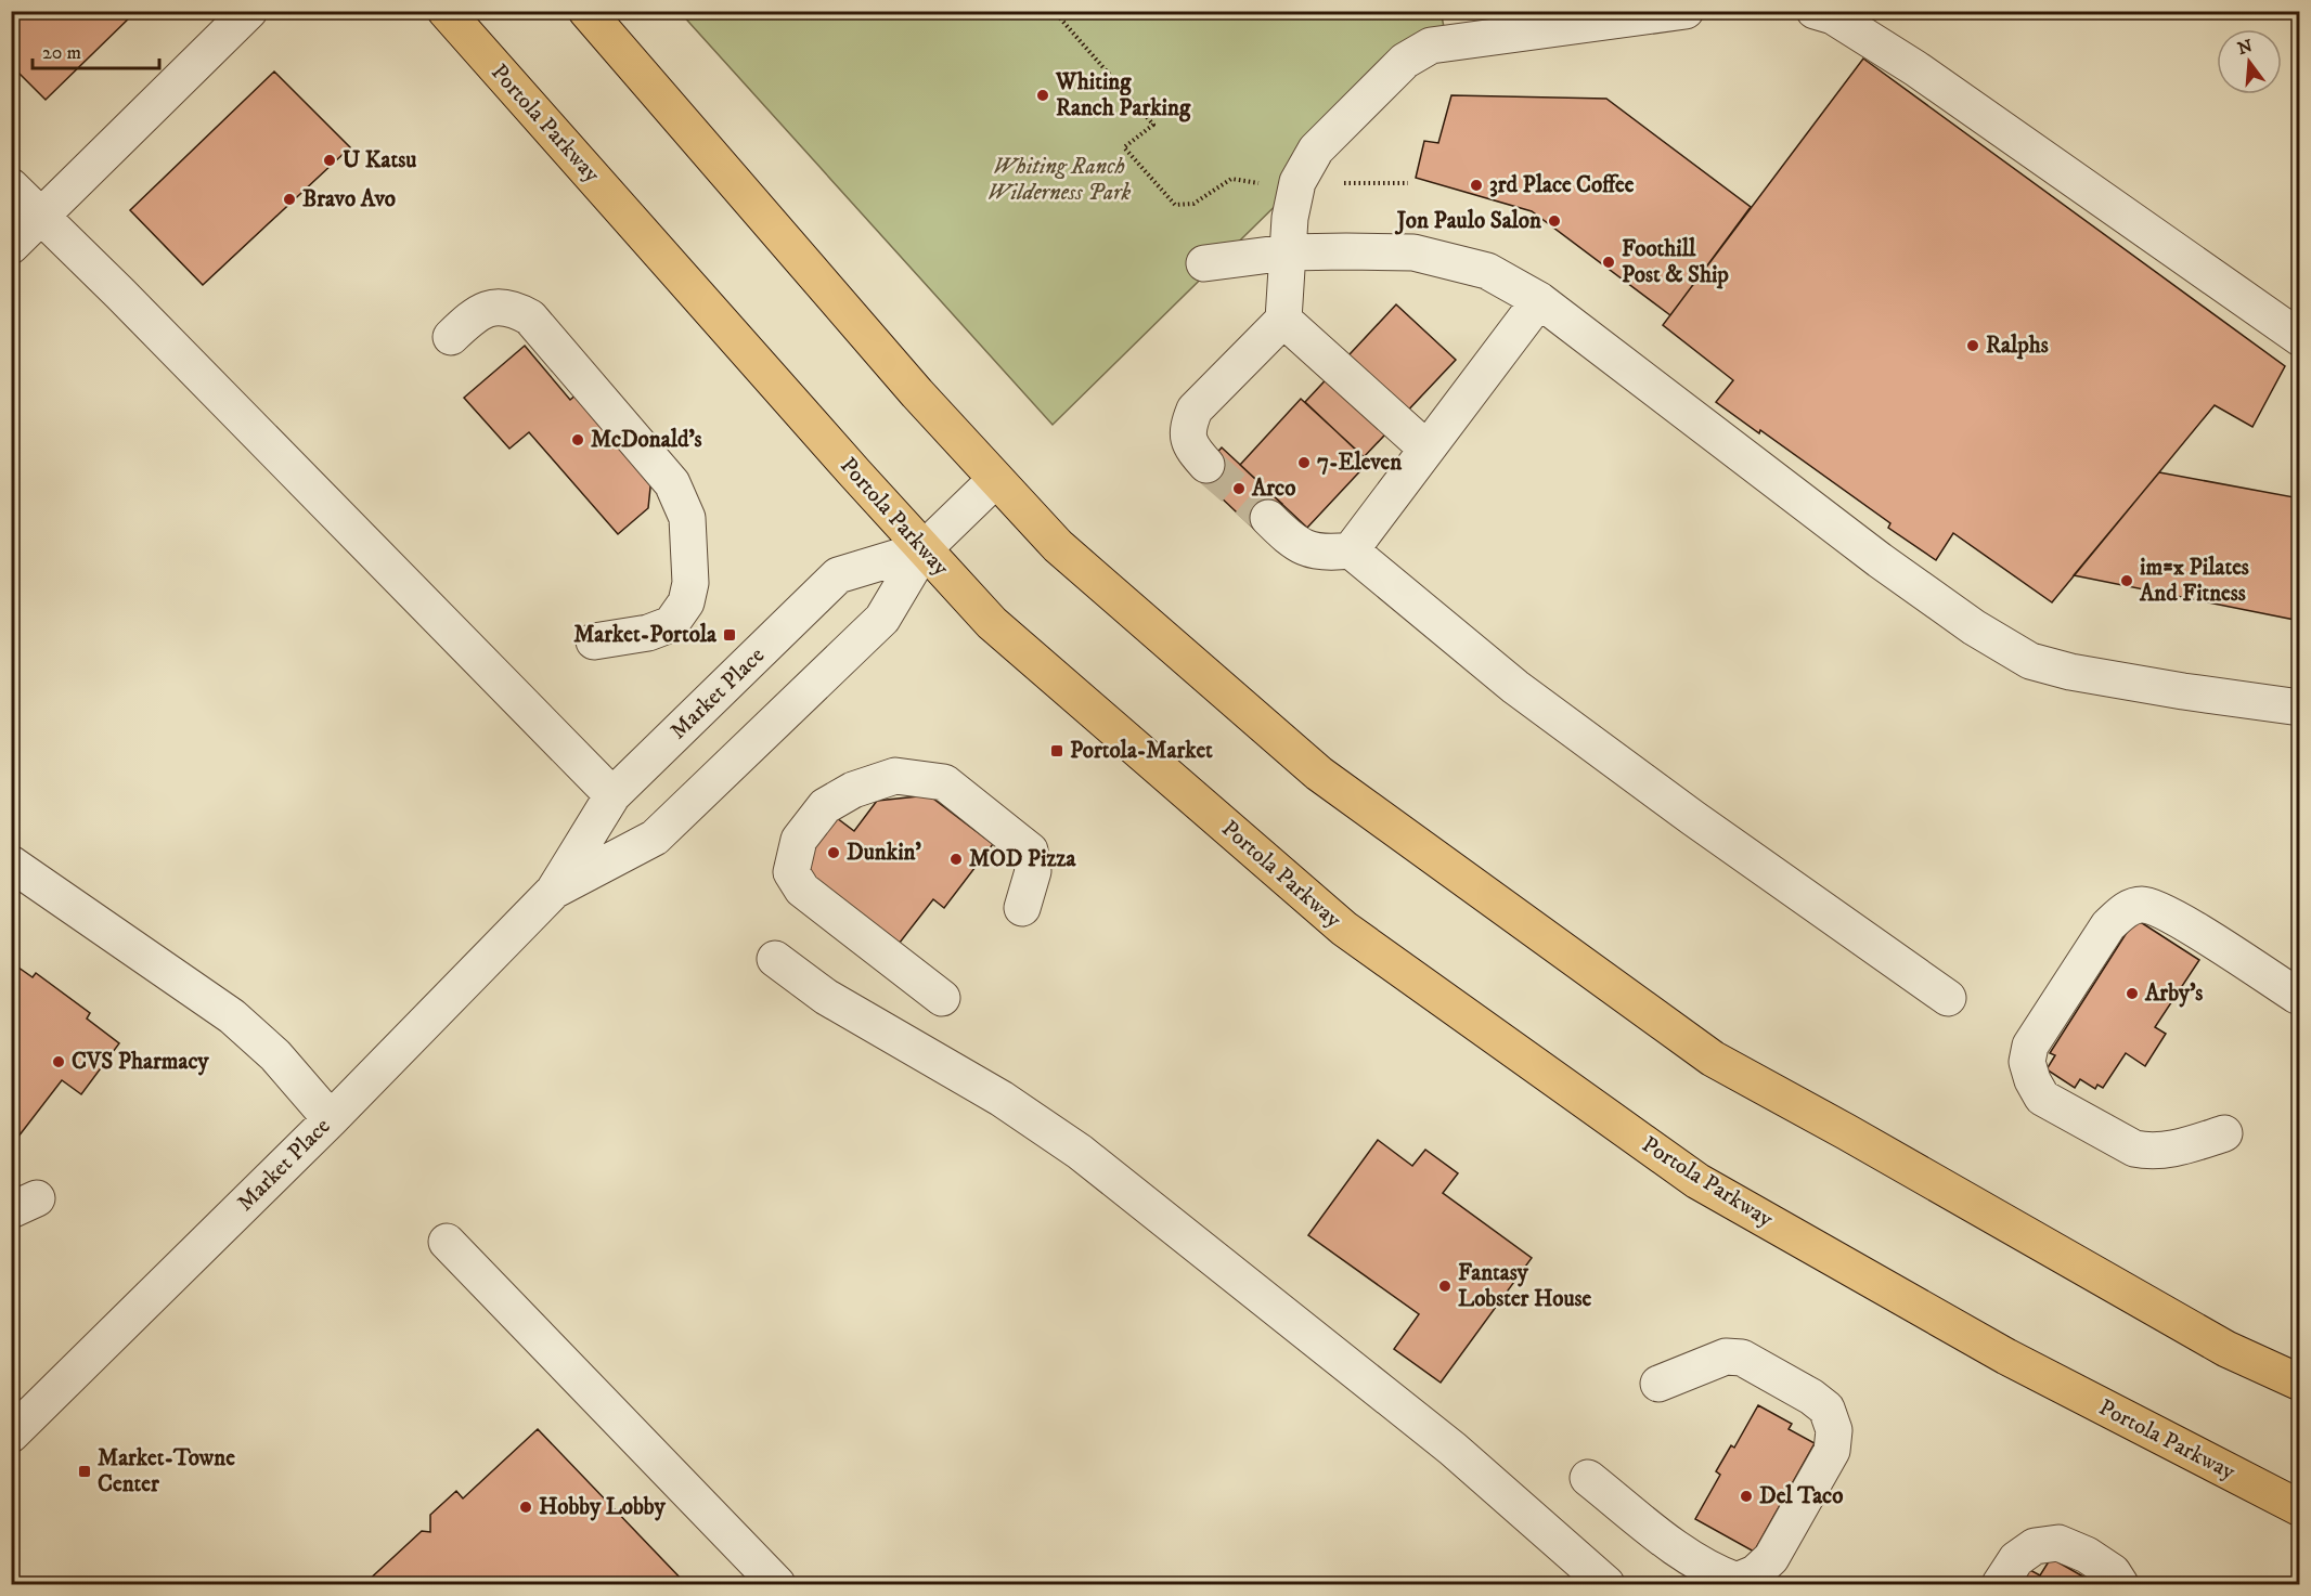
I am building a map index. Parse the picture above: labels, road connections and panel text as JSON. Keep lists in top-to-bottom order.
{
  "streets": {
    "main road": ["Portola Parkway"],
    "street": ["Market Place"]
  },
  "crossings": [
    ["Portola Parkway", "Market Place"]
  ],
  "parks": ["Whiting Ranch Wilderness Park"],
  "places": {
    "other": [
      "Whiting Ranch Parking",
      "U Katsu",
      "3rd Place Coffee",
      "Bravo Avo",
      "Jon Paulo Salon",
      "Foothill Post & Ship",
      "Ralphs",
      "McDonald's",
      "7-Eleven",
      "Arco",
      "im=x Pilates And Fitness",
      "Dunkin'",
      "MOD Pizza",
      "Arby's",
      "CVS Pharmacy",
      "Fantasy Lobster House",
      "Del Taco",
      "Hobby Lobby"
    ],
    "transit": ["Market-Portola", "Portola-Market", "Market-Towne Center"]
  },
  "scale_bar": "20 m",
  "north": "top"
}
